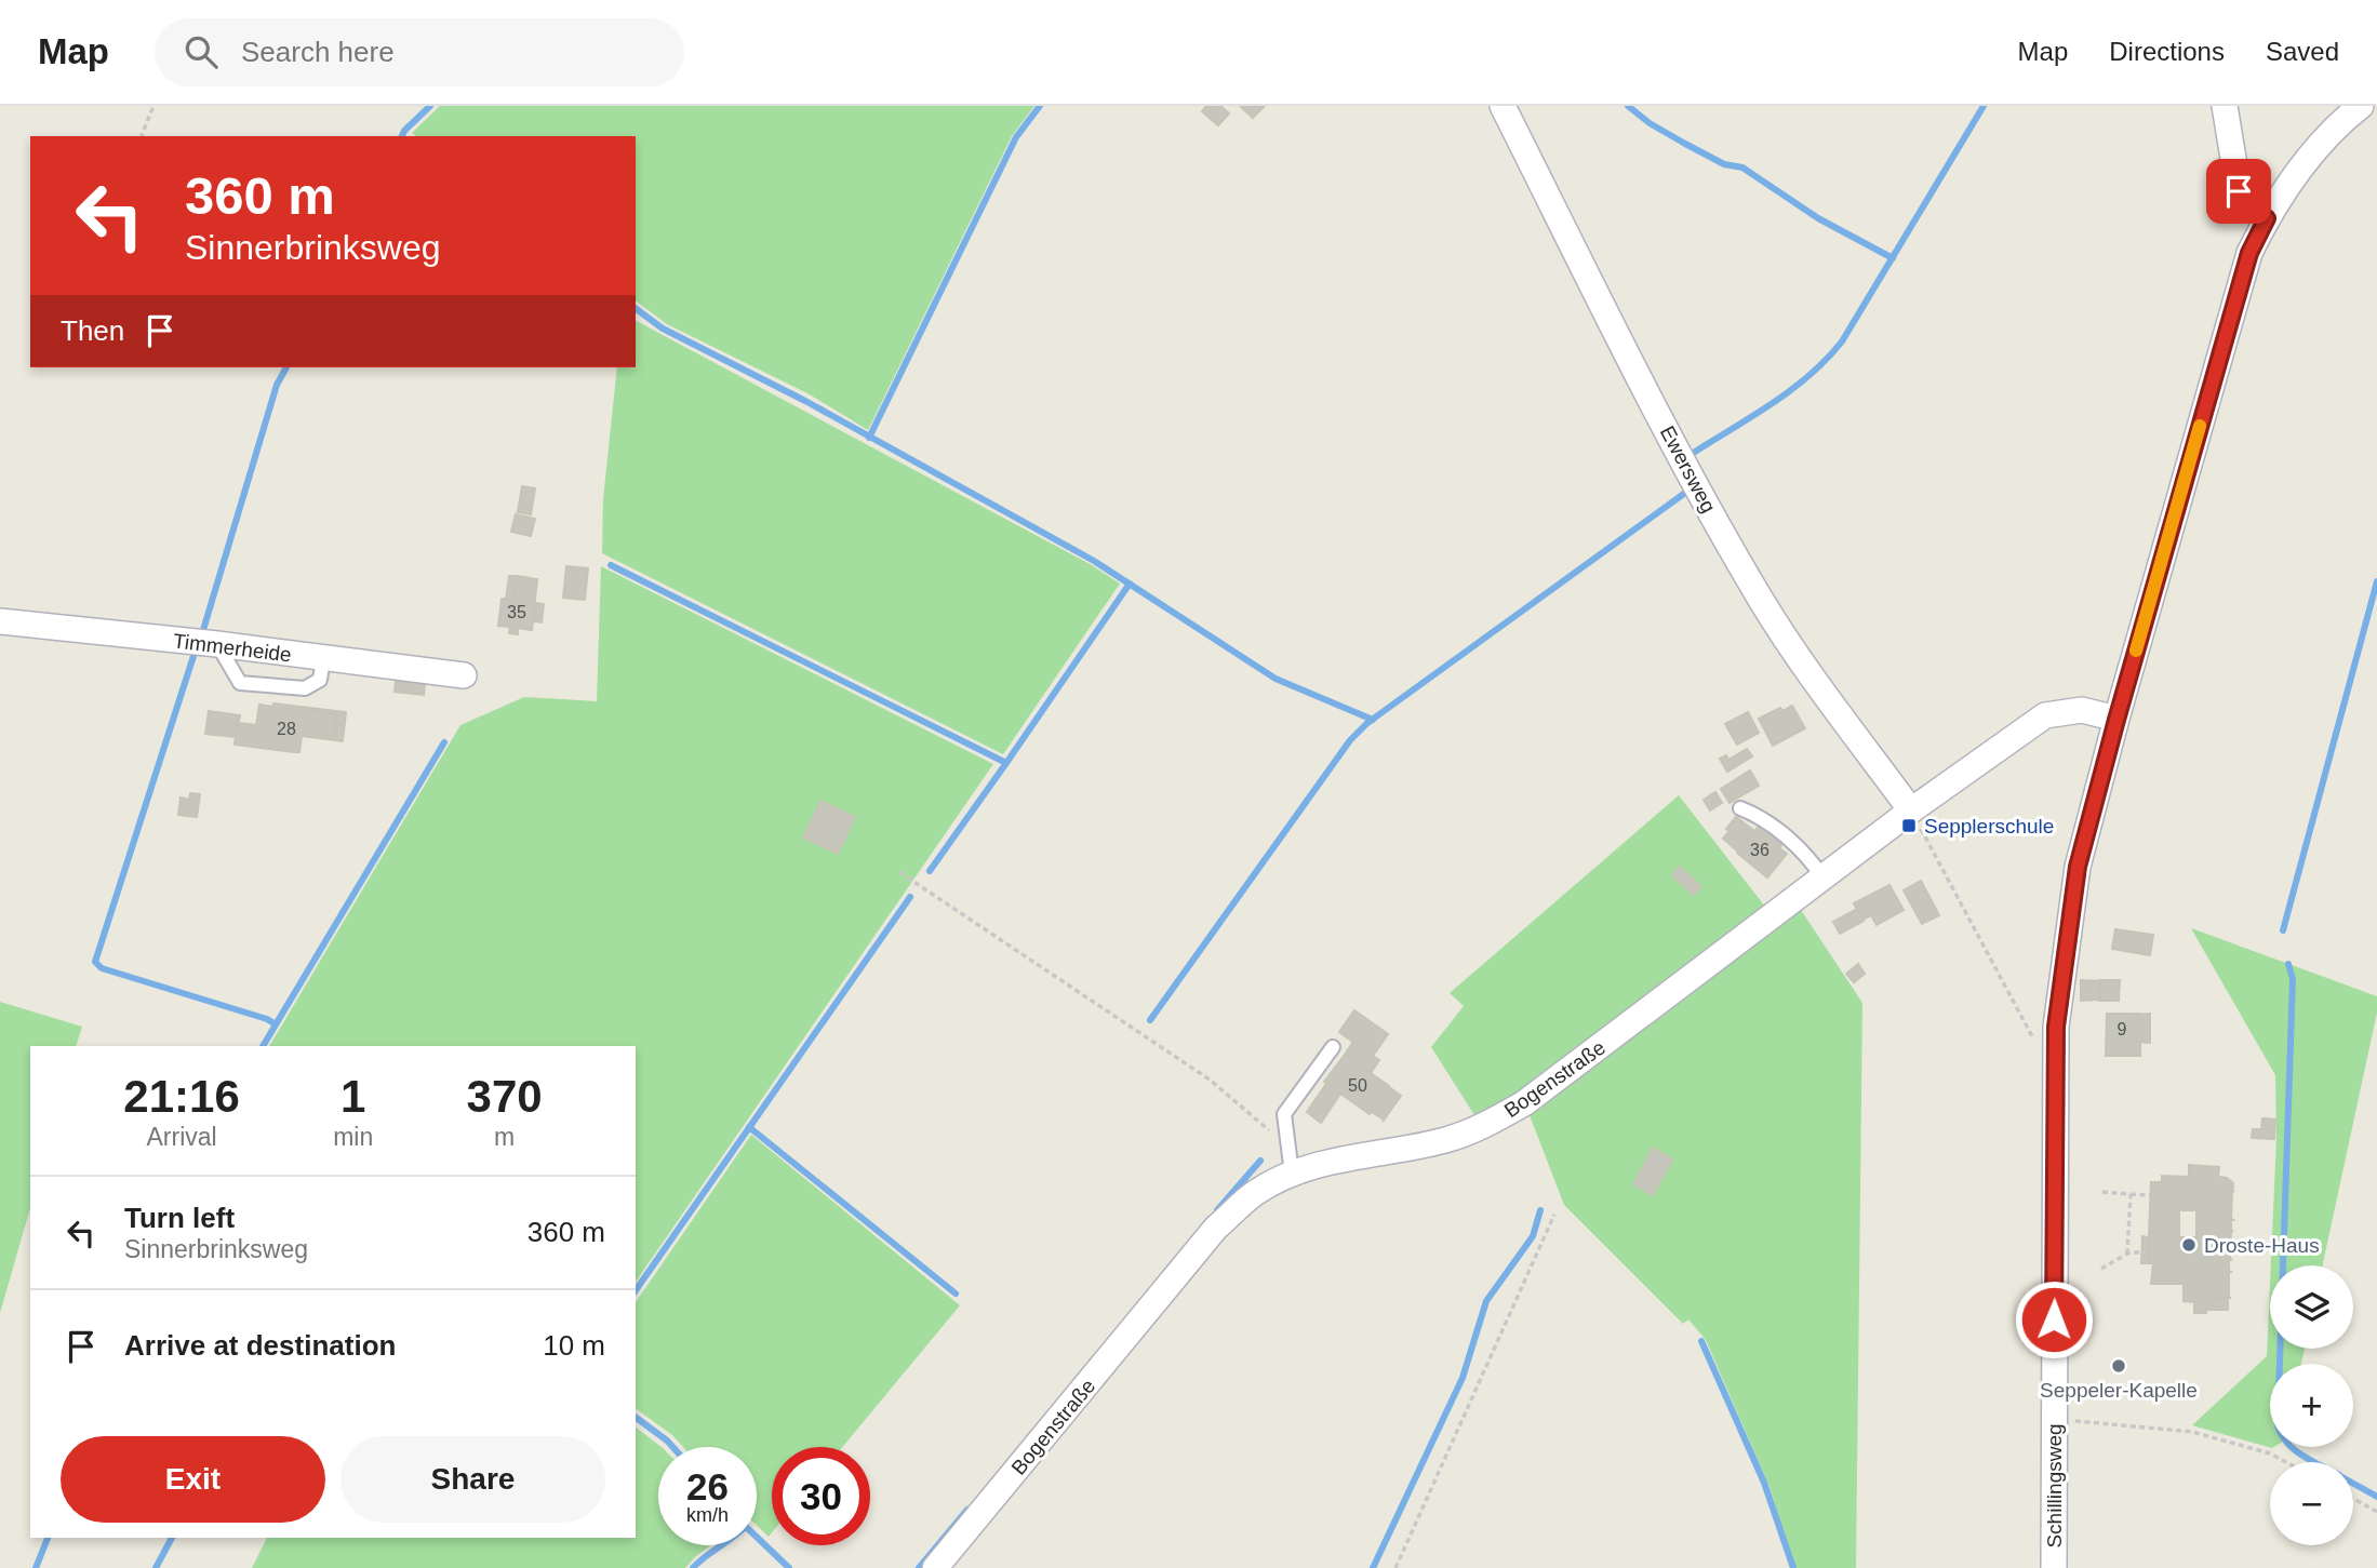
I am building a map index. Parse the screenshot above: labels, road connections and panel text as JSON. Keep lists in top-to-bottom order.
{
  "streets": {
    "street": [
      "Ewersweg",
      "Timmerheide",
      "Bogenstraße",
      "Schillingsweg"
    ]
  },
  "crossings": [
    ["Ewersweg", "Bogenstraße"],
    ["Bogenstraße", "Schillingsweg"]
  ],
  "places": {
    "transit": ["Sepplerschule"],
    "other": ["Droste-Haus", "Seppeler-Kapelle"]
  },
  "house_numbers": [
    "35",
    "28",
    "36",
    "9",
    "50"
  ],
  "page": {
    "header": "Map",
    "search": "Search here",
    "nav": ["Map", "Directions", "Saved"],
    "turn": ["360 m", "Sinnerbrinksweg"],
    "then": "Then",
    "eta": [
      "21:16",
      "Arrival",
      "1",
      "min",
      "370",
      "m"
    ],
    "list": [
      {
        "name": "Turn left",
        "note": "Sinnerbrinksweg",
        "value": "360 m"
      },
      {
        "name": "Arrive at destination",
        "value": "10 m"
      }
    ],
    "map_buttons": ["+", "−"],
    "buttons": ["Exit", "Share"],
    "speed": "26 km/h",
    "limit": "30"
  }
}
